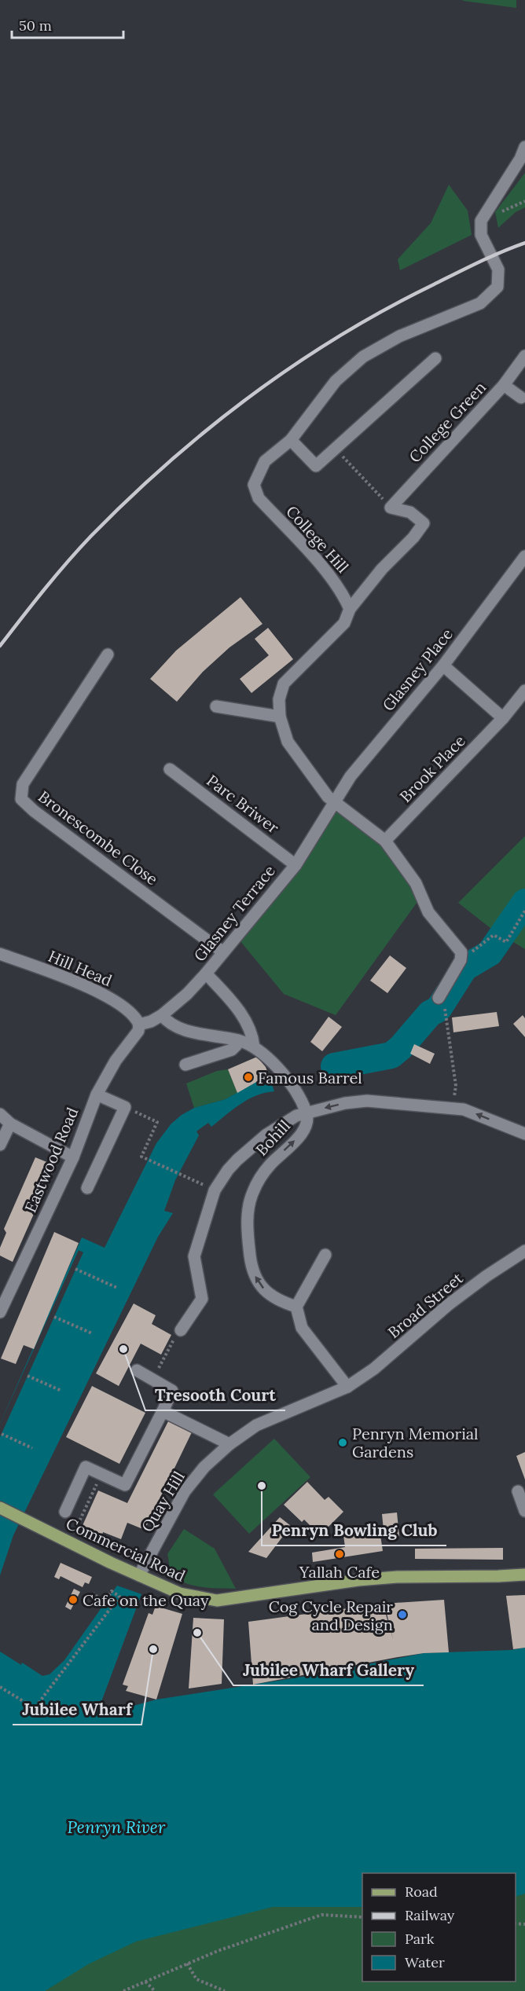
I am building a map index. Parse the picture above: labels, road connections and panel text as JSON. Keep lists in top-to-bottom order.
{
  "streets": {
    "main road": ["Commercial Road"],
    "street": [
      "College Green",
      "College Hill",
      "Glasney Place",
      "Brook Place",
      "Parc Briwer",
      "Bronescombe Close",
      "Glasney Terrace",
      "Hill Head",
      "Bohill",
      "Eastwood Road",
      "Broad Street",
      "Quay Hill"
    ]
  },
  "crossings": [
    ["Glasney Place", "Glasney Terrace"],
    ["Parc Briwer", "Glasney Terrace"],
    ["Bronescombe Close", "Glasney Terrace"],
    ["Glasney Terrace", "Hill Head"],
    ["Glasney Terrace", "Eastwood Road"],
    ["Hill Head", "Eastwood Road"],
    ["Broad Street", "Quay Hill"],
    ["Quay Hill", "Commercial Road"]
  ],
  "water": ["Penryn River"],
  "places": [
    "Famous Barrel",
    "Tresooth Court",
    "Penryn Memorial Gardens",
    "Penryn Bowling Club",
    "Yallah Cafe",
    "Cafe on the Quay",
    "Cog Cycle Repair and Design",
    "Jubilee Wharf Gallery",
    "Jubilee Wharf"
  ],
  "legend": [
    "Road",
    "Railway",
    "Park",
    "Water"
  ],
  "scale_bar": "50 m"
}
